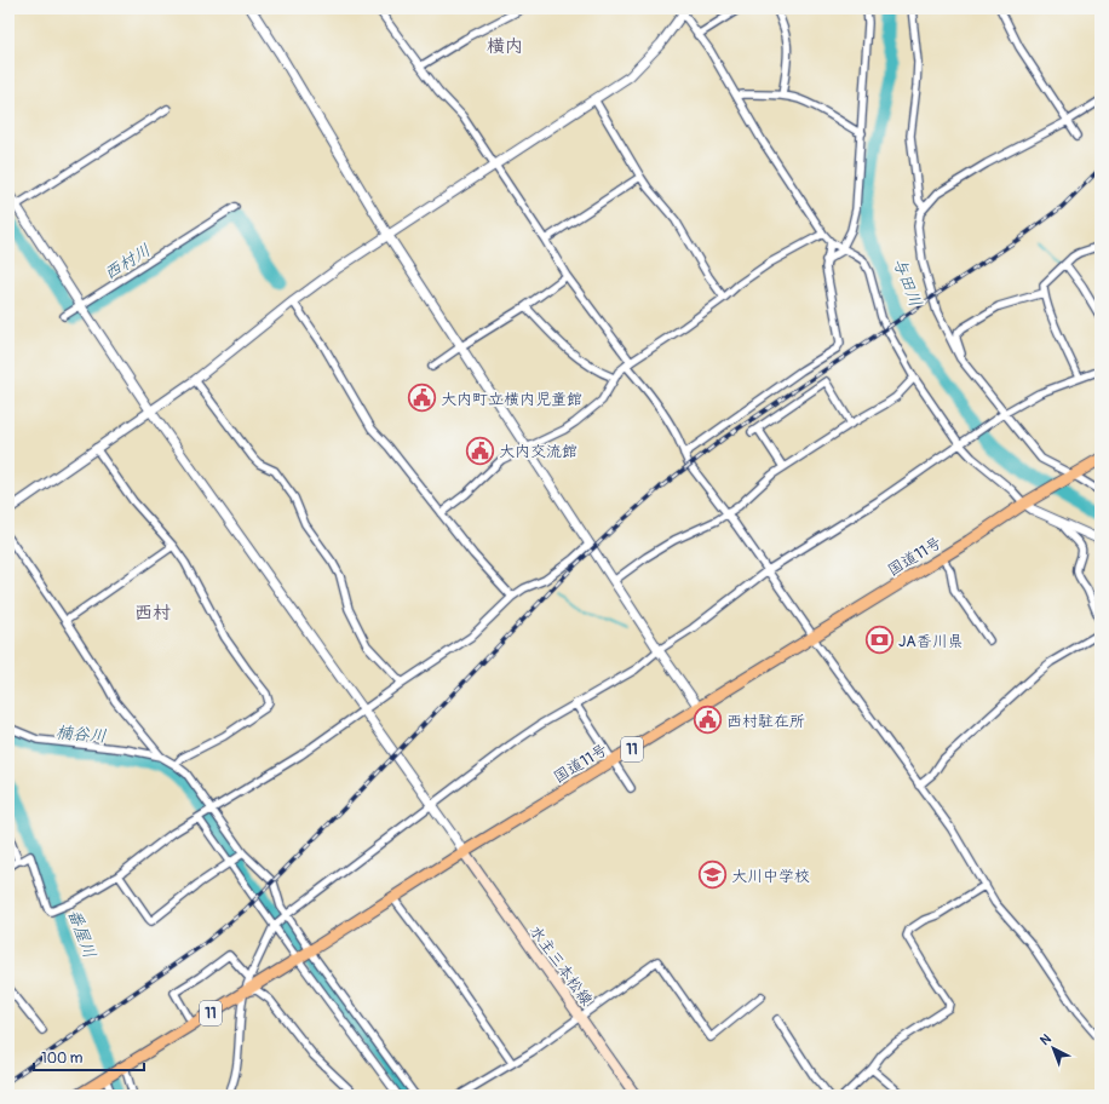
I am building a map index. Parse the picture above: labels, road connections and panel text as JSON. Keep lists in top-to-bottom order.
{
  "streets": {
    "highway": ["国道11号", "11"],
    "main road": ["水主三本松線"]
  },
  "crossings": [
    ["国道11号", "水主三本松線"]
  ],
  "districts": ["横内", "西村"],
  "water": [
    "西村川",
    "与田川",
    "楠谷川",
    "番屋川"
  ],
  "places": {
    "public building": ["大内町立横内児童館", "大内交流館", "西村駐在所"],
    "bank": ["JA香川県"],
    "school or university": ["大川中学校"]
  },
  "scale_bar": "100 m",
  "north": "top left"
}
